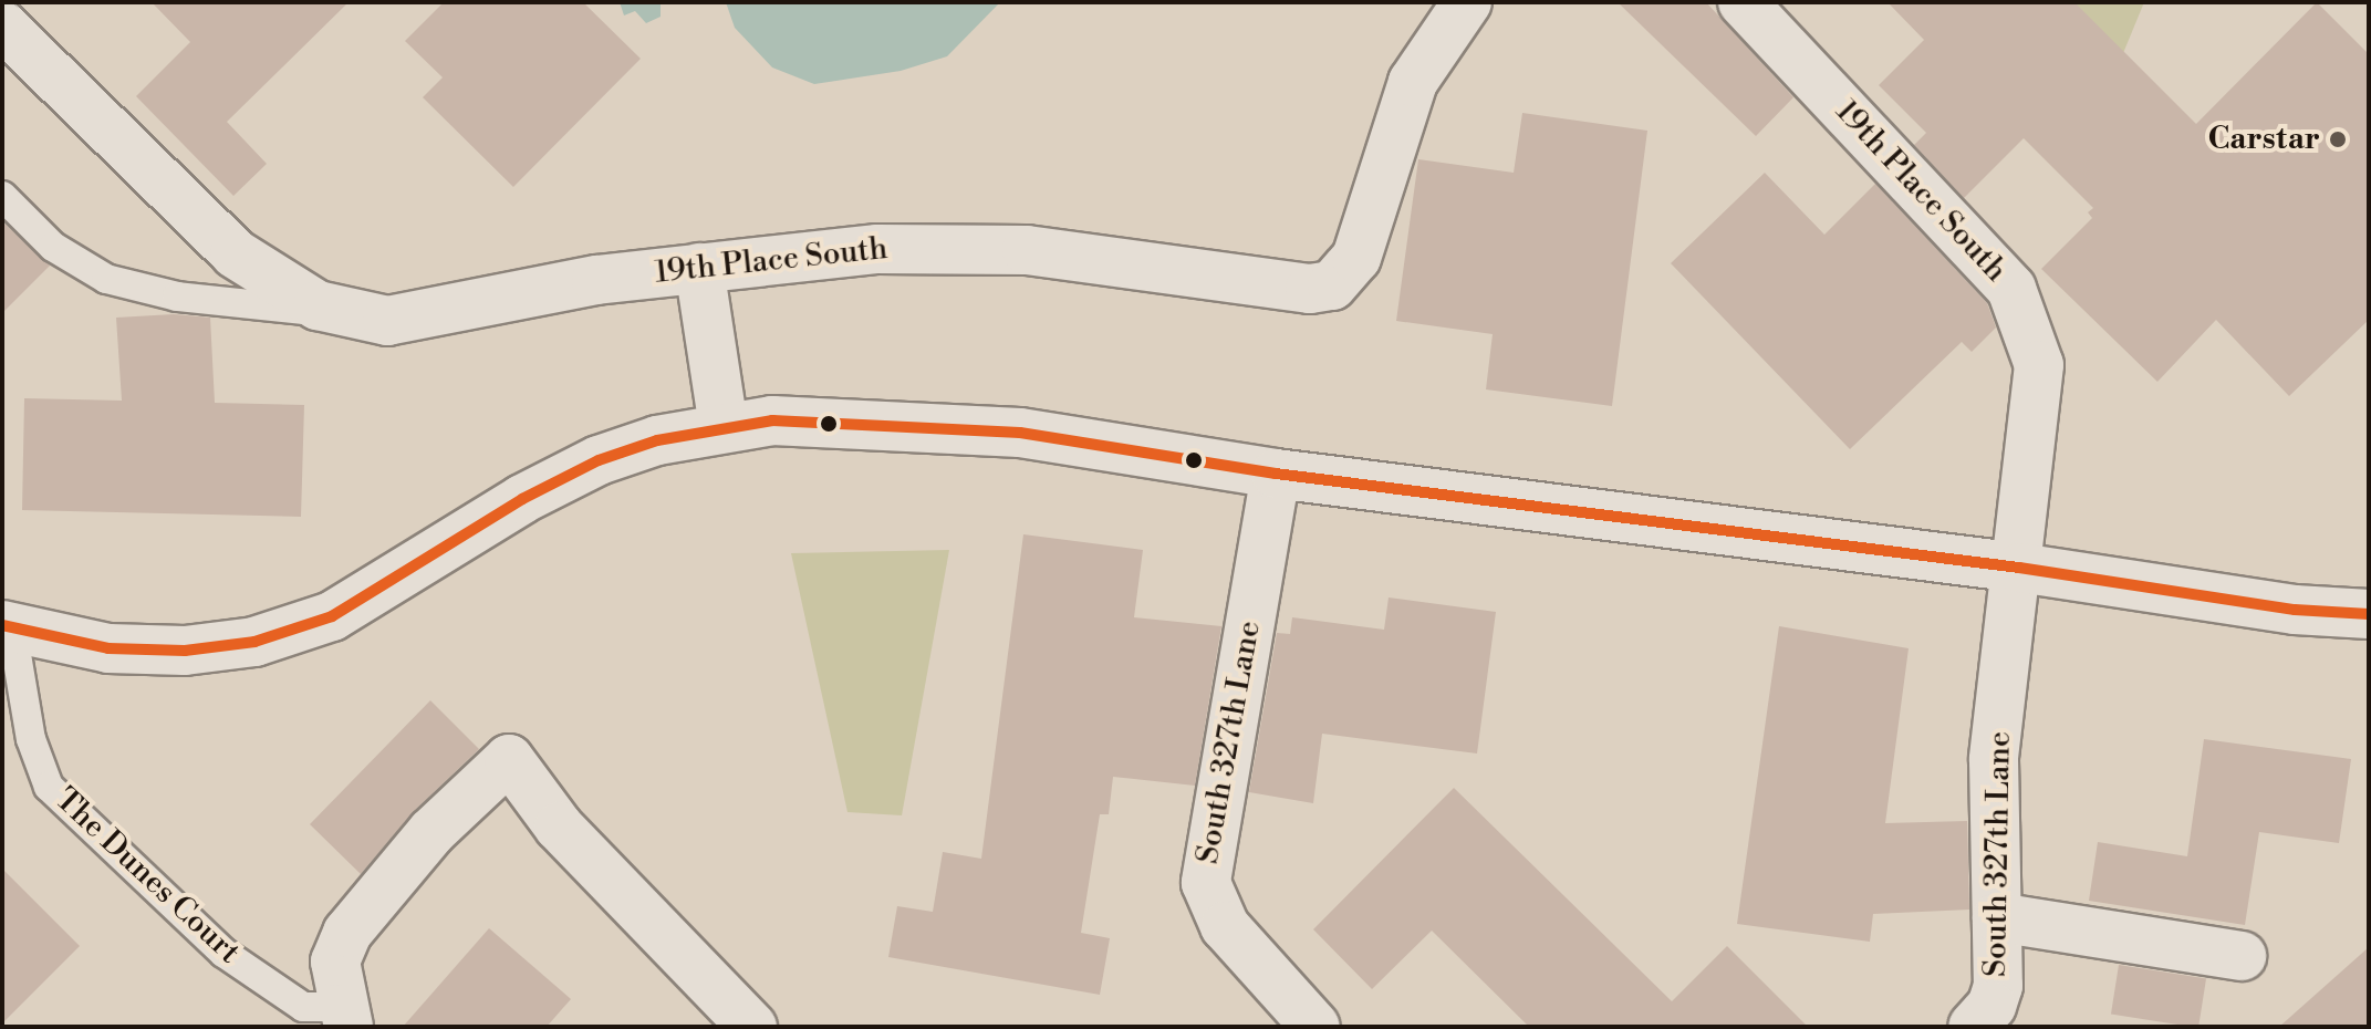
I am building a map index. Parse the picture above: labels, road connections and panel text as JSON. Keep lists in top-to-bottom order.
{
  "streets": {
    "street": ["19th Place South", "South 327th Lane", "The Dunes Court"]
  },
  "crossings": [
    ["19th Place South", "South 327th Lane"]
  ],
  "places": ["Carstar"]
}
